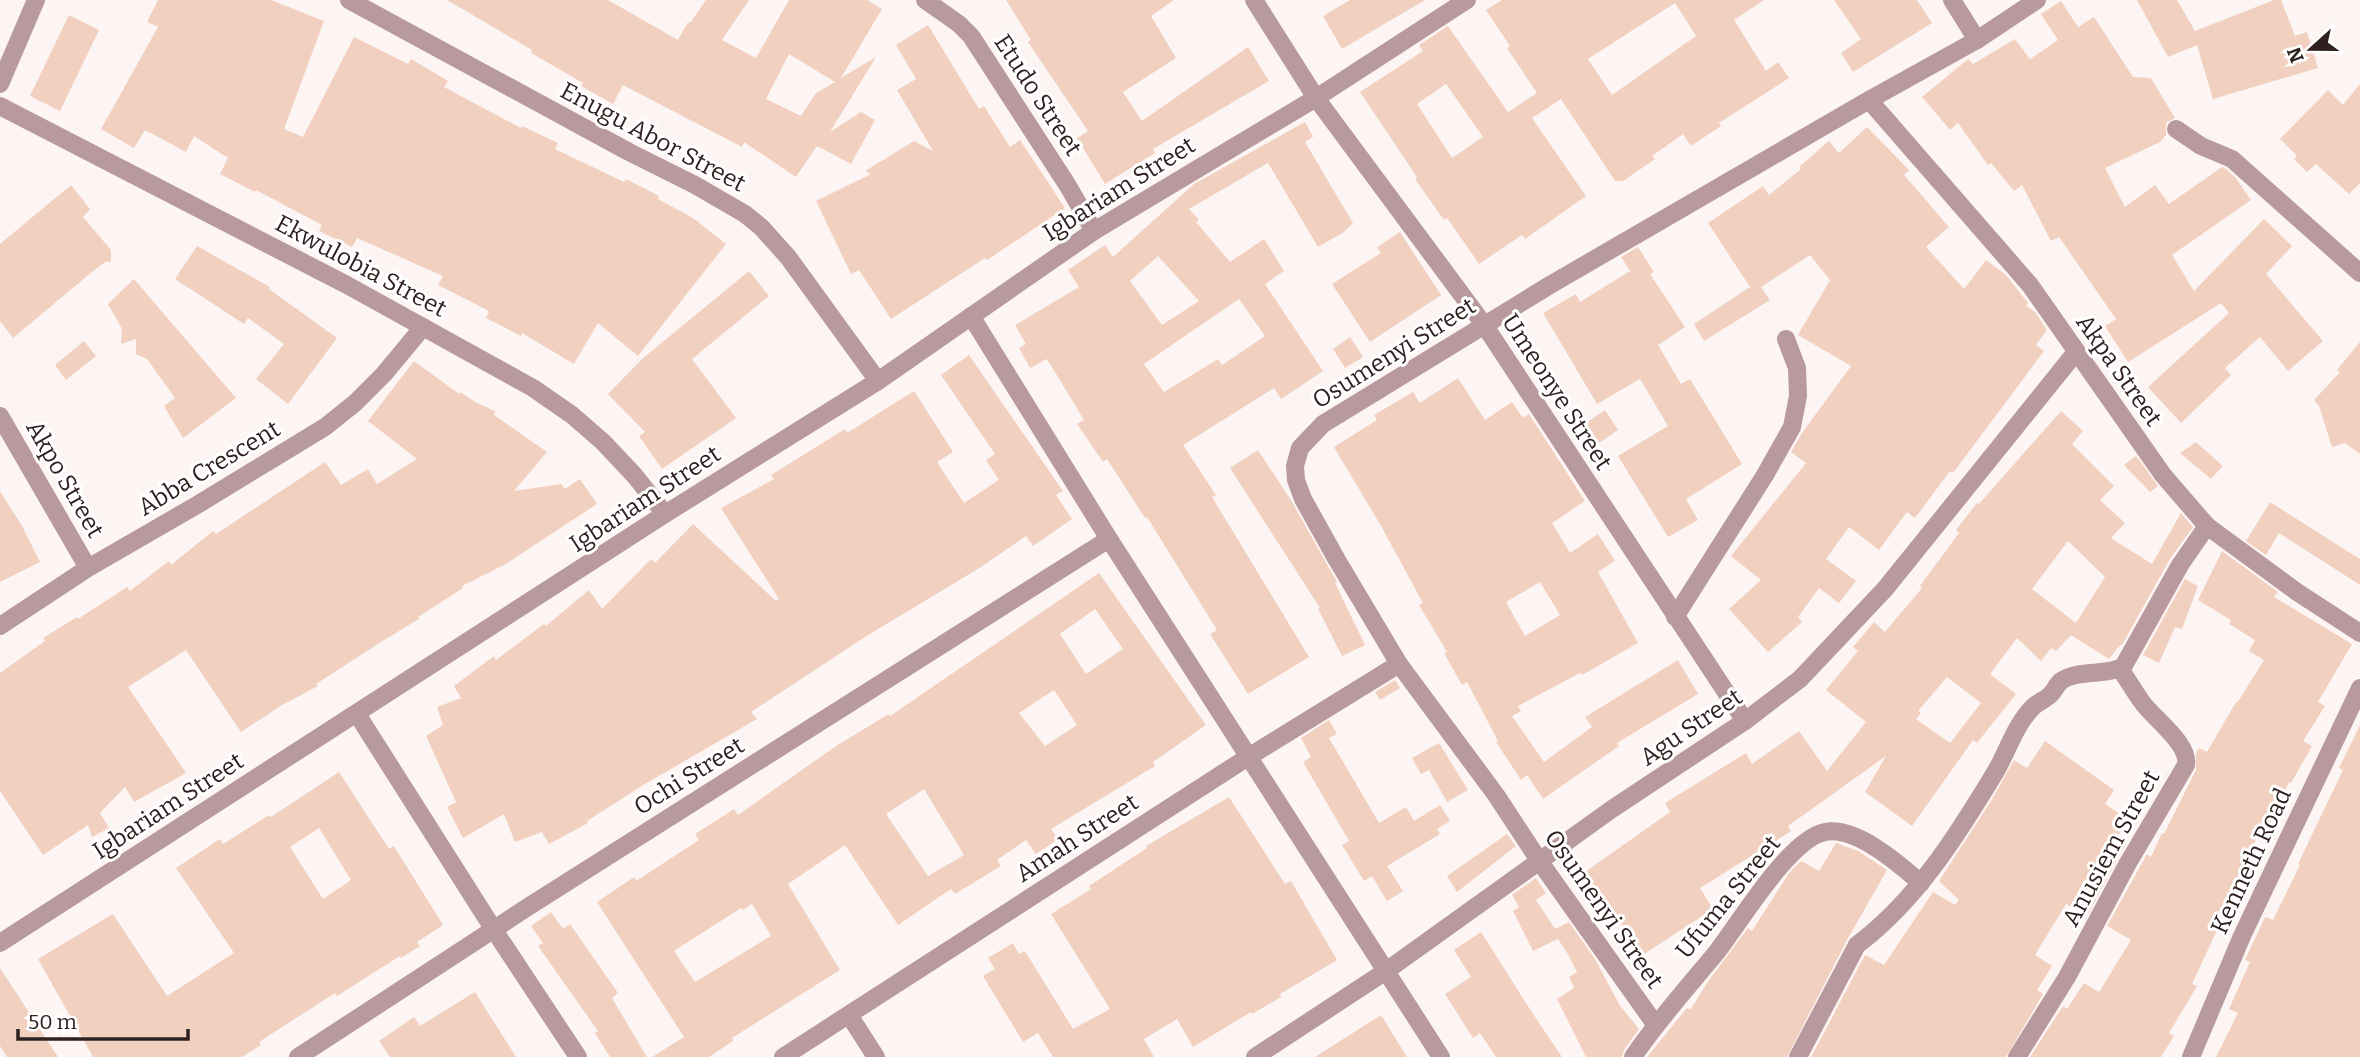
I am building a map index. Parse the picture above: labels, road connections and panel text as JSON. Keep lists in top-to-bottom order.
{
  "streets": {
    "street": [
      "Etudo Street",
      "Enugu Abor Street",
      "Igbariam Street",
      "Ekwulobia Street",
      "Osumenyi Street",
      "Akpa Street",
      "Umeonye Street",
      "Abba Crescent",
      "Akpo Street",
      "Agu Street",
      "Ochi Street",
      "Amah Street",
      "Anusiem Street",
      "Kenneth Road",
      "Ufuma Street"
    ]
  },
  "crossings": [
    ["Etudo Street", "Igbariam Street"],
    ["Enugu Abor Street", "Igbariam Street"],
    ["Igbariam Street", "Ekwulobia Street"],
    ["Igbariam Street", "Umeonye Street"],
    ["Ekwulobia Street", "Abba Crescent"],
    ["Osumenyi Street", "Akpa Street"],
    ["Osumenyi Street", "Umeonye Street"],
    ["Osumenyi Street", "Agu Street"],
    ["Osumenyi Street", "Amah Street"],
    ["Osumenyi Street", "Ufuma Street"],
    ["Akpa Street", "Agu Street"],
    ["Umeonye Street", "Agu Street"],
    ["Abba Crescent", "Akpo Street"]
  ],
  "scale_bar": "50 m",
  "north": "left"
}
